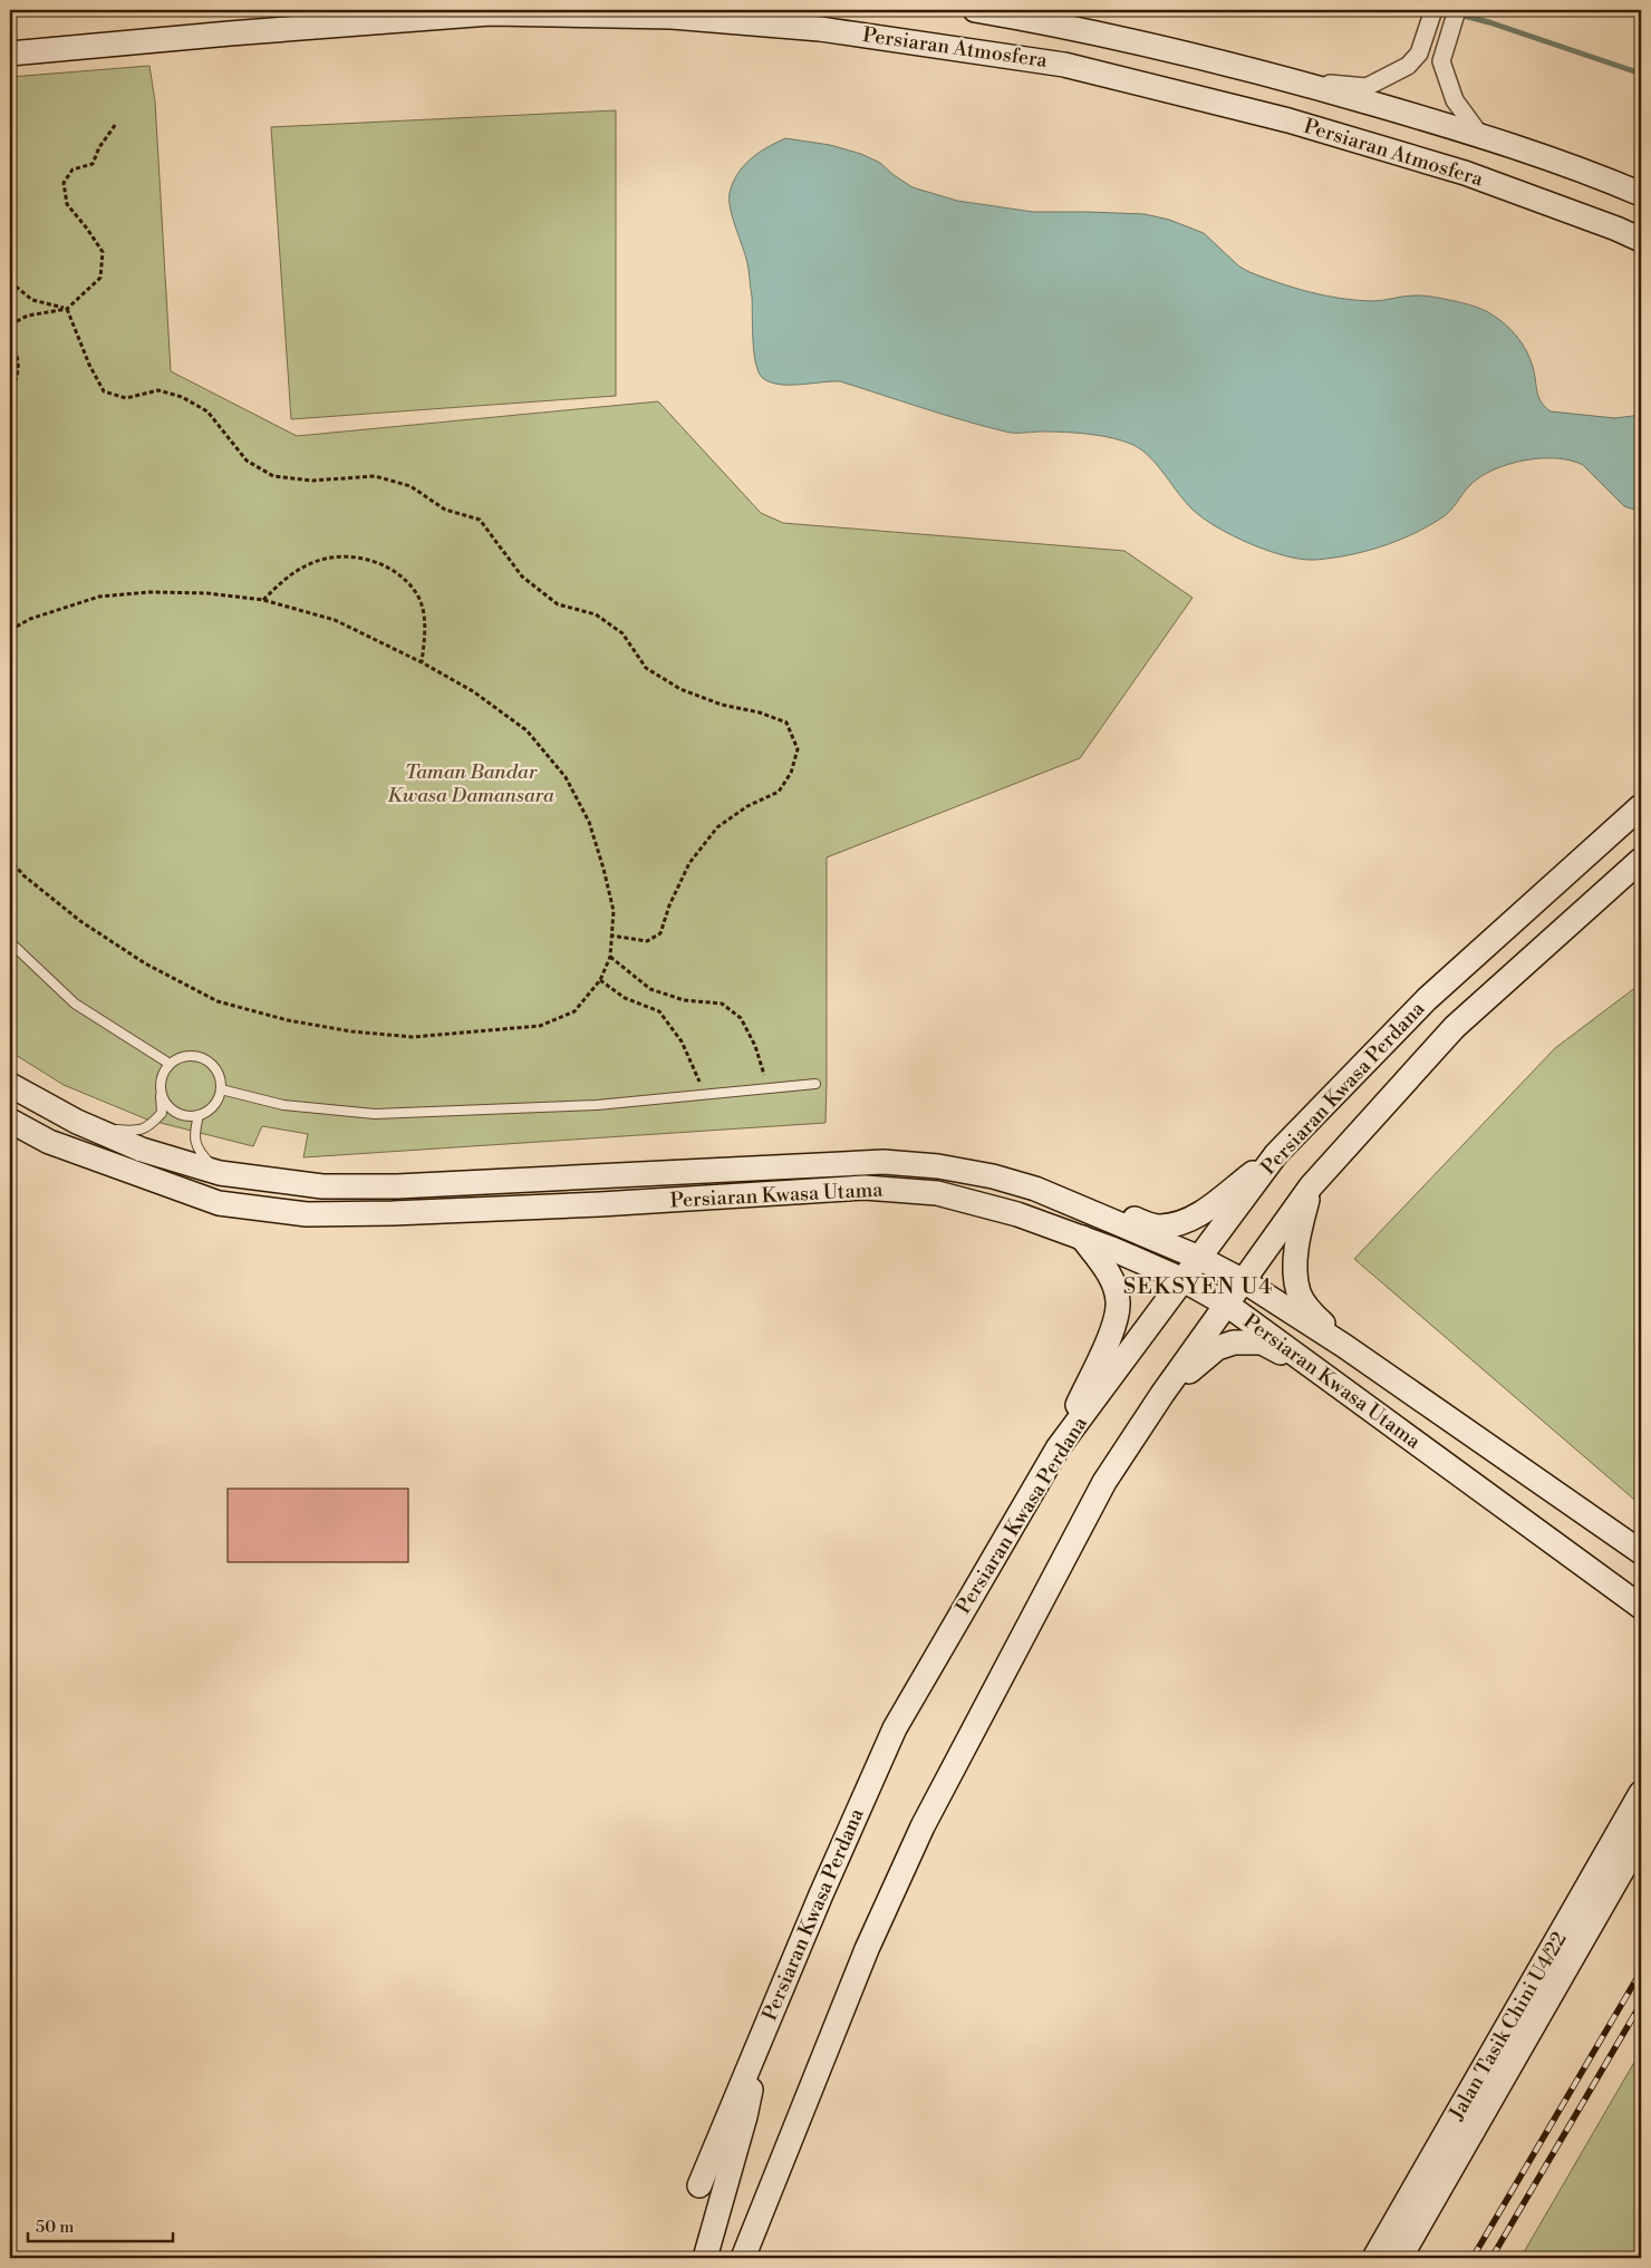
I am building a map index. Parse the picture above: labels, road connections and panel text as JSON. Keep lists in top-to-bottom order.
{
  "streets": {
    "main road": [
      "Persiaran Atmosfera",
      "Persiaran Kwasa Perdana",
      "Persiaran Kwasa Utama",
      "Jalan Tasik Chini U4/22"
    ]
  },
  "crossings": [
    ["Persiaran Kwasa Perdana", "Persiaran Kwasa Utama"]
  ],
  "districts": ["SEKSYEN U4"],
  "parks": ["Taman Bandar Kwasa Damansara"],
  "scale_bar": "50 m"
}
